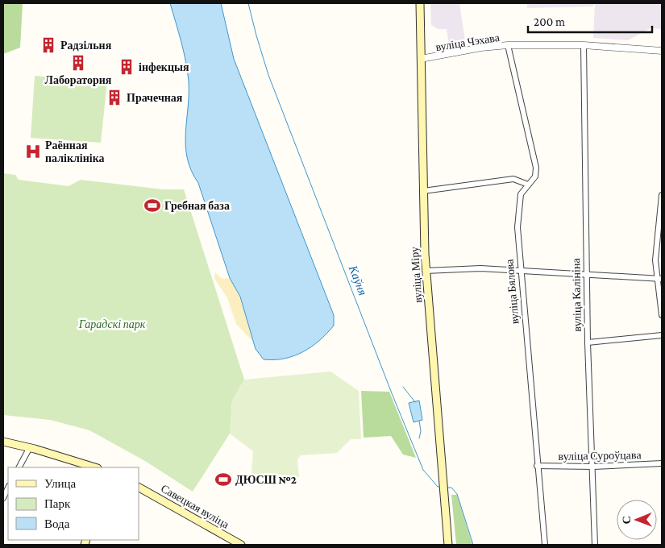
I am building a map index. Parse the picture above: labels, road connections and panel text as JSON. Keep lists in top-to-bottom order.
{
  "streets": {
    "main road": ["вуліца Міру", "Савецкая вуліца"],
    "street": [
      "вуліца Чэхава",
      "вуліца Бялова",
      "вуліца Калініна",
      "вуліца Суроўцава"
    ]
  },
  "crossings": [
    ["вуліца Чэхава", "вуліца Міру"],
    ["вуліца Чэхава", "вуліца Бялова"],
    ["вуліца Чэхава", "вуліца Калініна"],
    ["вуліца Бялова", "вуліца Суроўцава"],
    ["вуліца Калініна", "вуліца Суроўцава"]
  ],
  "water": ["Каўня"],
  "parks": ["Гарадскі парк"],
  "places": {
    "building": [
      "Радзільня",
      "Лаборатория",
      "інфекцыя",
      "Прачечная"
    ],
    "hospital": ["Раённая паліклініка"],
    "sports": ["Гребная база", "ДЮСШ №2"]
  },
  "legend": ["Улица", "Парк", "Вода"],
  "scale_bar": "200 m",
  "north": "left"
}
